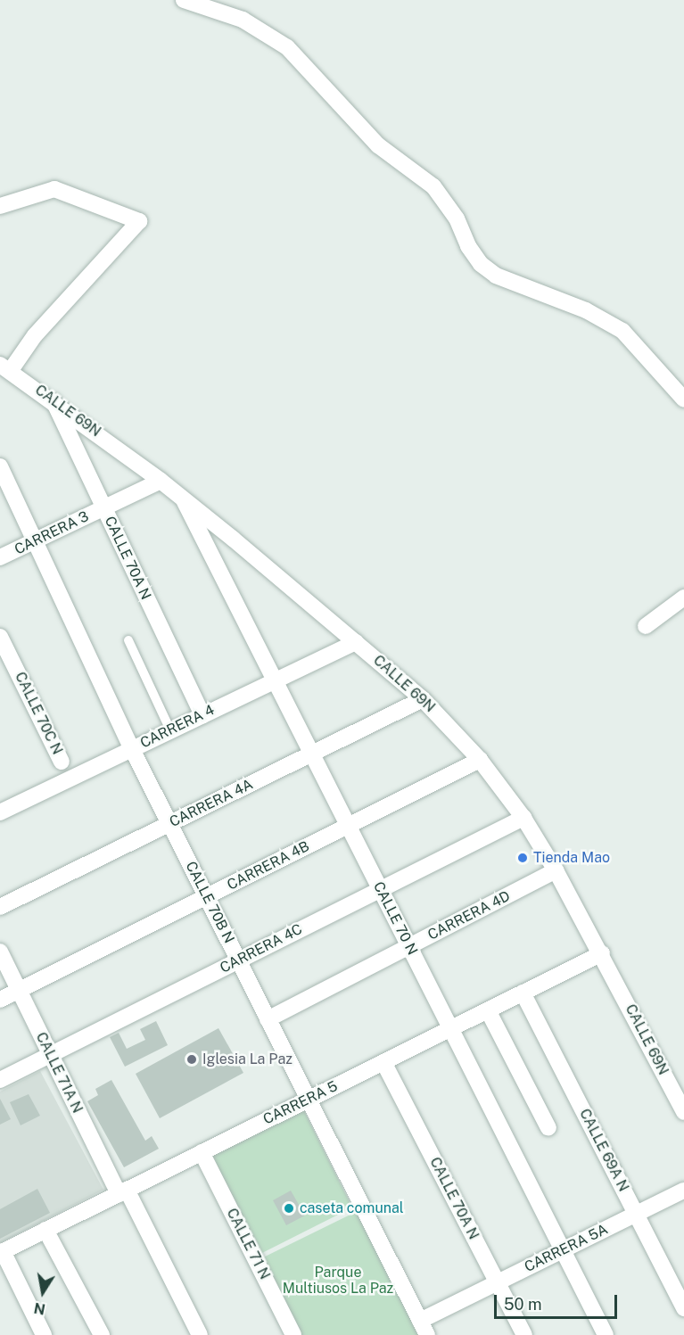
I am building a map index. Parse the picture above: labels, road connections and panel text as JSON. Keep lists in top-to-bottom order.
{
  "streets": {
    "street": [
      "CALLE 69N",
      "CARRERA 3",
      "CALLE 70A N",
      "CALLE 70C N",
      "CARRERA 4",
      "CARRERA 4A",
      "CARRERA 4B",
      "CALLE 70B N",
      "CARRERA 4D",
      "CALLE 70 N",
      "CARRERA 4C",
      "CALLE 71A N",
      "CARRERA 5",
      "CALLE 69A N",
      "CALLE 71 N",
      "CARRERA 5A"
    ]
  },
  "crossings": [
    ["CALLE 69N", "CARRERA 3"],
    ["CALLE 69N", "CALLE 70A N"],
    ["CALLE 69N", "CARRERA 4"],
    ["CALLE 69N", "CARRERA 4A"],
    ["CALLE 69N", "CARRERA 4B"],
    ["CALLE 69N", "CARRERA 4D"],
    ["CALLE 69N", "CALLE 70 N"],
    ["CALLE 69N", "CARRERA 4C"],
    ["CALLE 69N", "CARRERA 5"],
    ["CARRERA 3", "CALLE 70A N"],
    ["CARRERA 3", "CALLE 70B N"],
    ["CALLE 70A N", "CARRERA 4"],
    ["CALLE 70A N", "CARRERA 5"],
    ["CALLE 70A N", "CARRERA 5A"],
    ["CARRERA 4", "CALLE 70B N"],
    ["CARRERA 4", "CALLE 70 N"],
    ["CARRERA 4A", "CALLE 70B N"],
    ["CARRERA 4A", "CALLE 70 N"],
    ["CARRERA 4B", "CALLE 70B N"],
    ["CARRERA 4B", "CALLE 70 N"],
    ["CARRERA 4B", "CALLE 71A N"],
    ["CALLE 70B N", "CARRERA 4D"],
    ["CALLE 70B N", "CARRERA 4C"],
    ["CALLE 70B N", "CARRERA 5"],
    ["CALLE 70B N", "CARRERA 5A"],
    ["CARRERA 4D", "CALLE 70 N"],
    ["CALLE 70 N", "CARRERA 4C"],
    ["CALLE 70 N", "CARRERA 5"],
    ["CALLE 70 N", "CARRERA 5A"],
    ["CARRERA 4C", "CALLE 71A N"],
    ["CALLE 71A N", "CARRERA 5"],
    ["CARRERA 5", "CALLE 69A N"],
    ["CARRERA 5", "CALLE 71 N"],
    ["CALLE 69A N", "CARRERA 5A"]
  ],
  "parks": ["Parque Multiusos La Paz"],
  "places": ["Tienda Mao", "Iglesia La Paz", "caseta comunal"],
  "scale_bar": "50 m",
  "north": "bottom"
}
